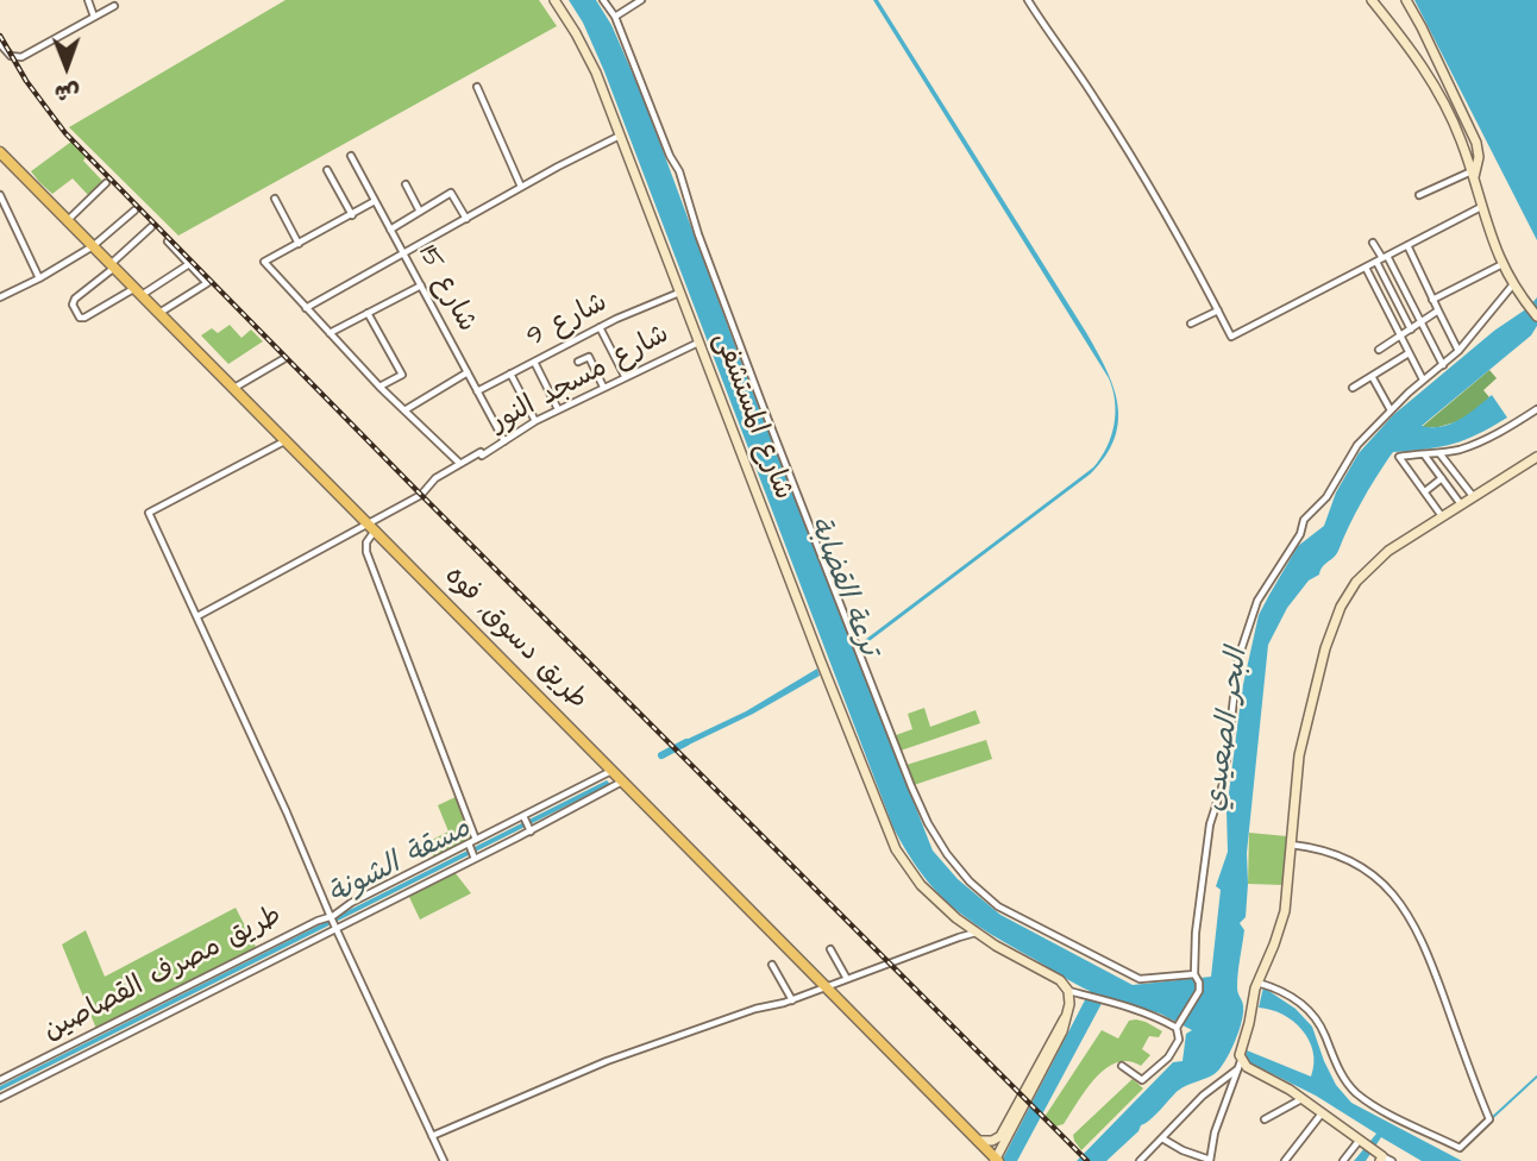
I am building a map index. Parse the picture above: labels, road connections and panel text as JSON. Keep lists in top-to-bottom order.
{
  "streets": {
    "main road": ["شارع المستشفى", "طريق دسوق, فوه"],
    "street": [
      "شارع 15",
      "شارع 9",
      "شارع مسجد النور",
      "طريق مصرف القصاصين"
    ]
  },
  "crossings": [
    ["شارع 15", "شارع 9"],
    ["شارع 15", "شارع مسجد النور"],
    ["شارع 9", "شارع المستشفى"],
    ["شارع مسجد النور", "شارع المستشفى"],
    ["شارع مسجد النور", "طريق دسوق, فوه"],
    ["طريق دسوق, فوه", "طريق مصرف القصاصين"]
  ],
  "water": ["ترعة القضابة", "البحر الصعيدي", "مسقة الشونة"],
  "north": "bottom"
}
